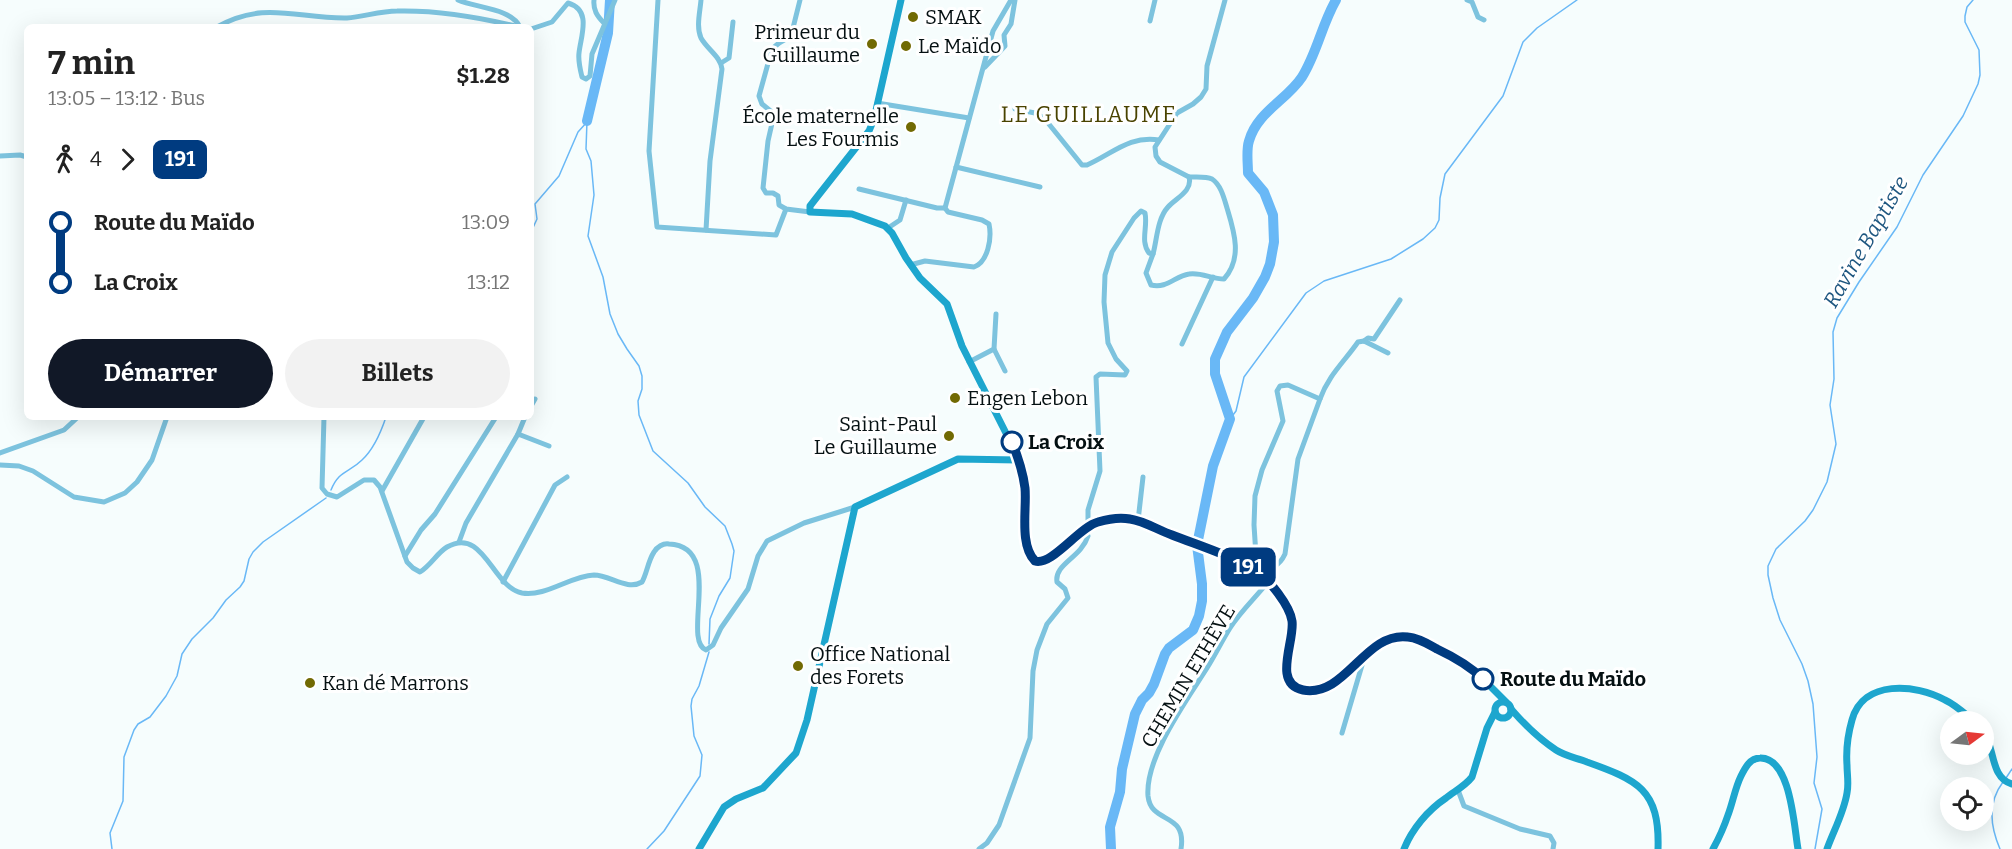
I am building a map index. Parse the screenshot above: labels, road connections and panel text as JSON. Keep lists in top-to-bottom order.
{
  "streets": {
    "street": ["CHEMIN ETHÈVE"]
  },
  "districts": ["LE GUILLAUME"],
  "water": ["Ravine Baptiste"],
  "places": [
    "SMAK",
    "Primeur du Guillaume",
    "Le Maïdo",
    "École maternelle Les Fourmis",
    "Engen Lebon",
    "Saint-Paul Le Guillaume",
    "La Croix",
    "Office National des Forets",
    "Route du Maïdo",
    "Kan dé Marrons"
  ],
  "lines": ["bus line 191"],
  "north": "right",
  "page": {
    "on_map": "191",
    "heading": ["7 min", "13:05 – 13:12 · Bus", "$1.28"],
    "legs": ["4", "191"],
    "list": [
      {
        "name": "Route du Maïdo",
        "value": "13:09"
      },
      {
        "name": "La Croix",
        "value": "13:12"
      }
    ],
    "buttons": ["Démarrer", "Billets"]
  }
}
